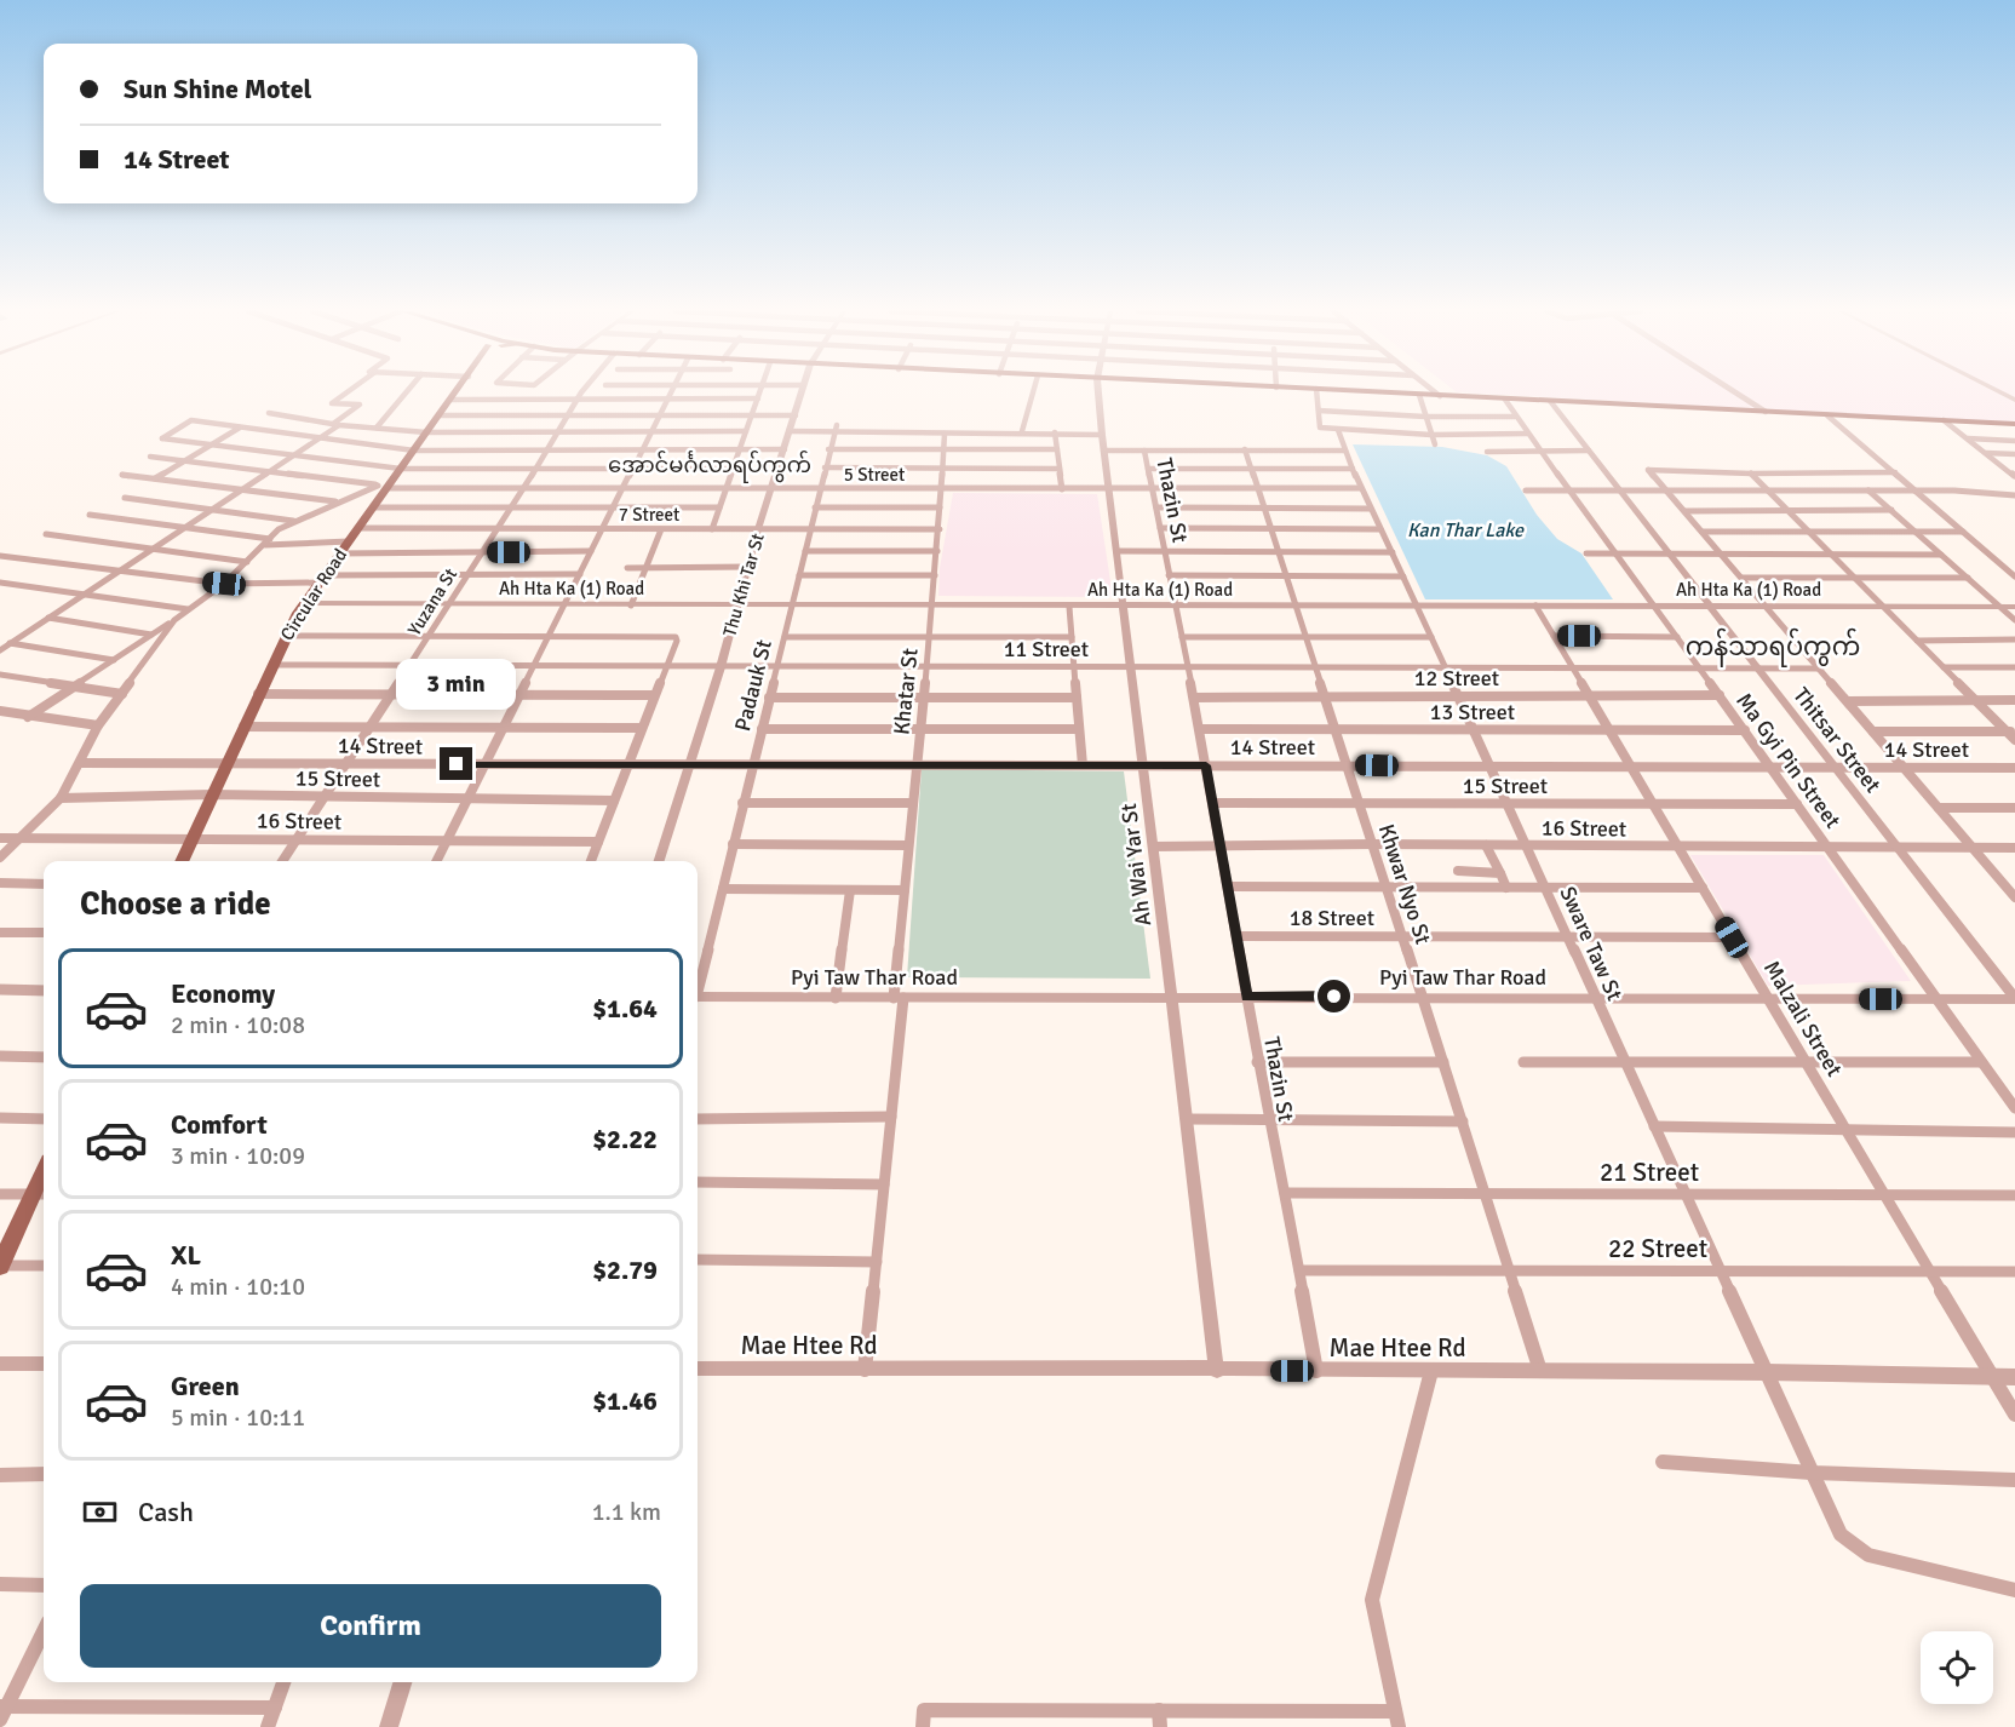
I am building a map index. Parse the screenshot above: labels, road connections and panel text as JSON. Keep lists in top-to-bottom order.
{
  "streets": {
    "main road": ["Circular Road"],
    "street": [
      "5 Street",
      "Thazin St",
      "7 Street",
      "Thu Khi Tar St",
      "Ah Hta Ka (1) Road",
      "Yuzana St",
      "11 Street",
      "12 Street",
      "Padauk St",
      "Khatar St",
      "13 Street",
      "Thitsar Street",
      "14 Street",
      "Ma Gyi Pin Street",
      "15 Street",
      "16 Street",
      "Ah Wai Yar St",
      "Khwar Nyo St",
      "18 Street",
      "Sware Taw St",
      "Pyi Taw Thar Road",
      "Malzali Street",
      "21 Street",
      "22 Street",
      "Mae Htee Rd"
    ]
  },
  "crossings": [
    ["5 Street", "Thazin St"],
    ["5 Street", "Thu Khi Tar St"],
    ["5 Street", "Circular Road"],
    ["5 Street", "Yuzana St"],
    ["5 Street", "Padauk St"],
    ["5 Street", "Khatar St"],
    ["5 Street", "Ah Wai Yar St"],
    ["5 Street", "Khwar Nyo St"],
    ["5 Street", "Sware Taw St"],
    ["Thazin St", "Ah Hta Ka (1) Road"],
    ["Thazin St", "11 Street"],
    ["Thazin St", "12 Street"],
    ["Thazin St", "13 Street"],
    ["Thazin St", "14 Street"],
    ["Thazin St", "15 Street"],
    ["Thazin St", "16 Street"],
    ["Thazin St", "18 Street"],
    ["Thazin St", "Pyi Taw Thar Road"],
    ["Thazin St", "21 Street"],
    ["Thazin St", "22 Street"],
    ["Thazin St", "Mae Htee Rd"],
    ["7 Street", "Thu Khi Tar St"],
    ["7 Street", "Circular Road"],
    ["7 Street", "Yuzana St"],
    ["7 Street", "Padauk St"],
    ["7 Street", "Khatar St"],
    ["Thu Khi Tar St", "Ah Hta Ka (1) Road"],
    ["Thu Khi Tar St", "11 Street"],
    ["Thu Khi Tar St", "14 Street"],
    ["Ah Hta Ka (1) Road", "Circular Road"],
    ["Ah Hta Ka (1) Road", "Yuzana St"],
    ["Ah Hta Ka (1) Road", "Padauk St"],
    ["Ah Hta Ka (1) Road", "Khatar St"],
    ["Ah Hta Ka (1) Road", "Thitsar Street"],
    ["Ah Hta Ka (1) Road", "Ma Gyi Pin Street"],
    ["Ah Hta Ka (1) Road", "Ah Wai Yar St"],
    ["Ah Hta Ka (1) Road", "Khwar Nyo St"],
    ["Ah Hta Ka (1) Road", "Sware Taw St"],
    ["Ah Hta Ka (1) Road", "Malzali Street"],
    ["Circular Road", "11 Street"],
    ["Circular Road", "14 Street"],
    ["Circular Road", "15 Street"],
    ["Circular Road", "16 Street"],
    ["Yuzana St", "11 Street"],
    ["Yuzana St", "14 Street"],
    ["Yuzana St", "15 Street"],
    ["Yuzana St", "16 Street"],
    ["11 Street", "Padauk St"],
    ["11 Street", "Khatar St"],
    ["11 Street", "Thitsar Street"],
    ["11 Street", "Ma Gyi Pin Street"],
    ["11 Street", "Ah Wai Yar St"],
    ["11 Street", "Khwar Nyo St"],
    ["11 Street", "Sware Taw St"],
    ["11 Street", "Malzali Street"],
    ["12 Street", "Ma Gyi Pin Street"],
    ["12 Street", "Khwar Nyo St"],
    ["12 Street", "Sware Taw St"],
    ["12 Street", "Malzali Street"],
    ["Padauk St", "14 Street"],
    ["Khatar St", "14 Street"],
    ["Khatar St", "Pyi Taw Thar Road"],
    ["Khatar St", "Mae Htee Rd"],
    ["13 Street", "Ma Gyi Pin Street"],
    ["13 Street", "Khwar Nyo St"],
    ["13 Street", "Sware Taw St"],
    ["13 Street", "Malzali Street"],
    ["Thitsar Street", "14 Street"],
    ["Thitsar Street", "16 Street"],
    ["Thitsar Street", "Pyi Taw Thar Road"],
    ["14 Street", "Ma Gyi Pin Street"],
    ["14 Street", "Ah Wai Yar St"],
    ["14 Street", "Khwar Nyo St"],
    ["14 Street", "Sware Taw St"],
    ["14 Street", "Malzali Street"],
    ["Ma Gyi Pin Street", "15 Street"],
    ["Ma Gyi Pin Street", "16 Street"],
    ["Ma Gyi Pin Street", "Pyi Taw Thar Road"],
    ["15 Street", "Khwar Nyo St"],
    ["15 Street", "Sware Taw St"],
    ["15 Street", "Malzali Street"],
    ["16 Street", "Ah Wai Yar St"],
    ["16 Street", "Khwar Nyo St"],
    ["16 Street", "Sware Taw St"],
    ["16 Street", "Malzali Street"],
    ["Ah Wai Yar St", "Pyi Taw Thar Road"],
    ["Ah Wai Yar St", "Mae Htee Rd"],
    ["Khwar Nyo St", "18 Street"],
    ["Khwar Nyo St", "Pyi Taw Thar Road"],
    ["Khwar Nyo St", "21 Street"],
    ["Khwar Nyo St", "22 Street"],
    ["Khwar Nyo St", "Mae Htee Rd"],
    ["18 Street", "Sware Taw St"],
    ["18 Street", "Malzali Street"],
    ["Sware Taw St", "Pyi Taw Thar Road"],
    ["Sware Taw St", "21 Street"],
    ["Sware Taw St", "22 Street"],
    ["Sware Taw St", "Mae Htee Rd"],
    ["Pyi Taw Thar Road", "Malzali Street"],
    ["Malzali Street", "21 Street"],
    ["Malzali Street", "22 Street"],
    ["Malzali Street", "Mae Htee Rd"]
  ],
  "districts": ["အောင်မင်္ဂလာရပ်ကွက်", "ကန်သာရပ်ကွက်"],
  "water": ["Kan Thar Lake"],
  "page": {
    "banner": ["Sun Shine Motel", "14 Street"],
    "bubble": "3 min",
    "heading": "Choose a ride",
    "list": [
      {
        "name": "Economy",
        "note": "2 min · 10:08",
        "value": "$1.64"
      },
      {
        "name": "Comfort",
        "note": "3 min · 10:09",
        "value": "$2.22"
      },
      {
        "name": "XL",
        "note": "4 min · 10:10",
        "value": "$2.79"
      },
      {
        "name": "Green",
        "note": "5 min · 10:11",
        "value": "$1.46"
      }
    ],
    "pay": ["Cash", "1.1 km"],
    "buttons": "Confirm"
  }
}
